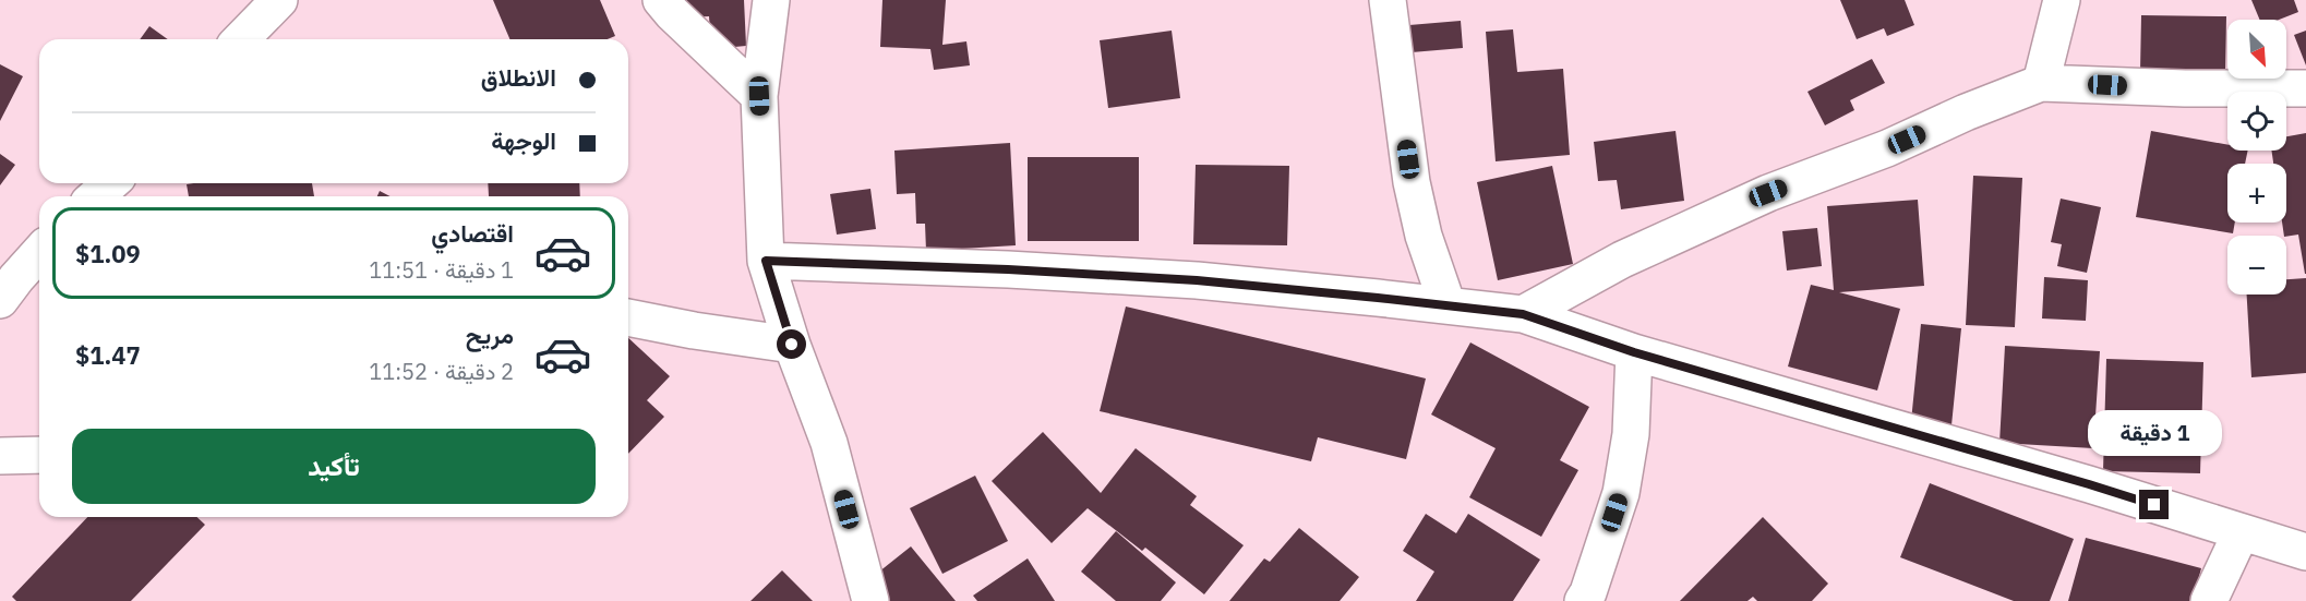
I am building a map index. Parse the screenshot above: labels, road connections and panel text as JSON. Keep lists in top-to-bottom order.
{
  "north": "bottom right",
  "page": {
    "map_buttons": ["+", "−"],
    "banner": ["الانطلاق", "الوجهة"],
    "list": [
      {
        "name": "اقتصادي",
        "note": "1 دقيقة · 11:51",
        "value": "$1.09"
      },
      {
        "name": "مريح",
        "note": "2 دقيقة · 11:52",
        "value": "$1.47"
      }
    ],
    "bubble": "1 دقيقة",
    "buttons": "تأكيد"
  }
}
